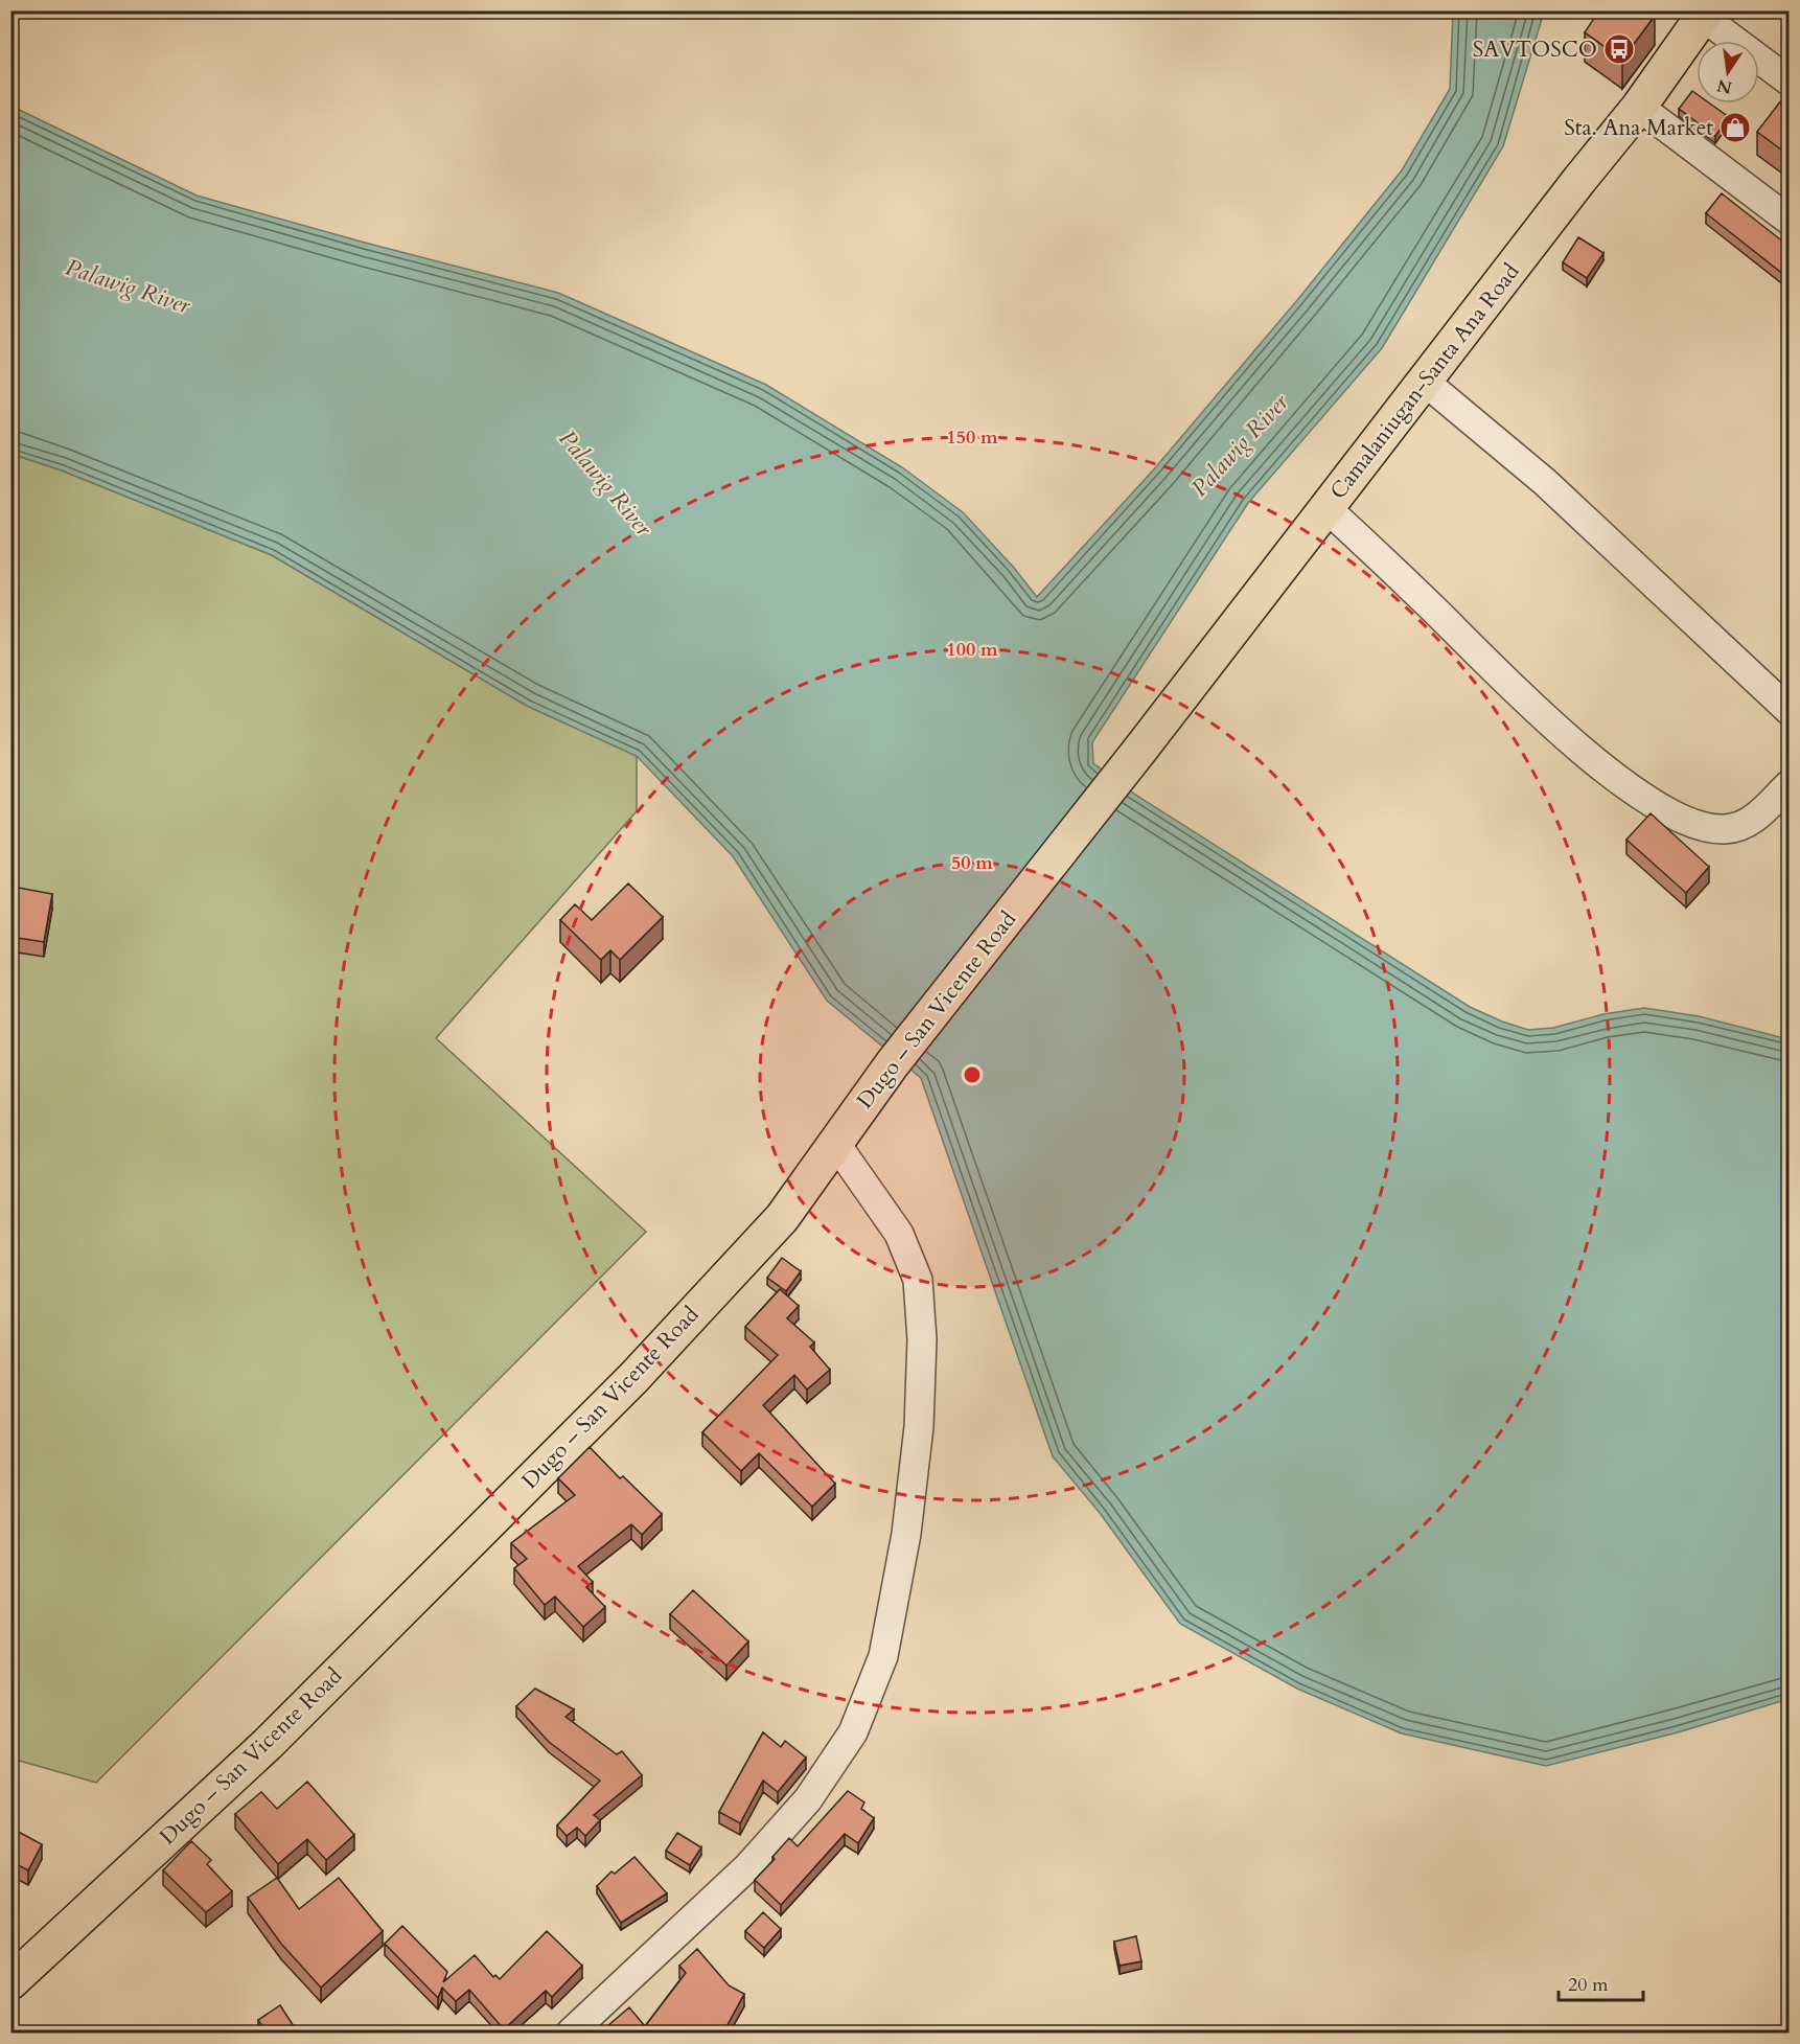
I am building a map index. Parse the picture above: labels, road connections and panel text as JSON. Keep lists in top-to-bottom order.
{
  "streets": {
    "main road": ["Camalaniugan-Santa Ana Road", "Dugo – San Vicente Road"]
  },
  "crossings": [
    ["Camalaniugan-Santa Ana Road", "Dugo – San Vicente Road"]
  ],
  "water": ["Palawig River"],
  "places": {
    "bus stop": ["SAVTOSCO"],
    "shop": ["Sta. Ana Market"]
  },
  "scale_bar": "20 m",
  "north": "bottom",
  "rings": ["150 m", "100 m", "50 m"]
}
